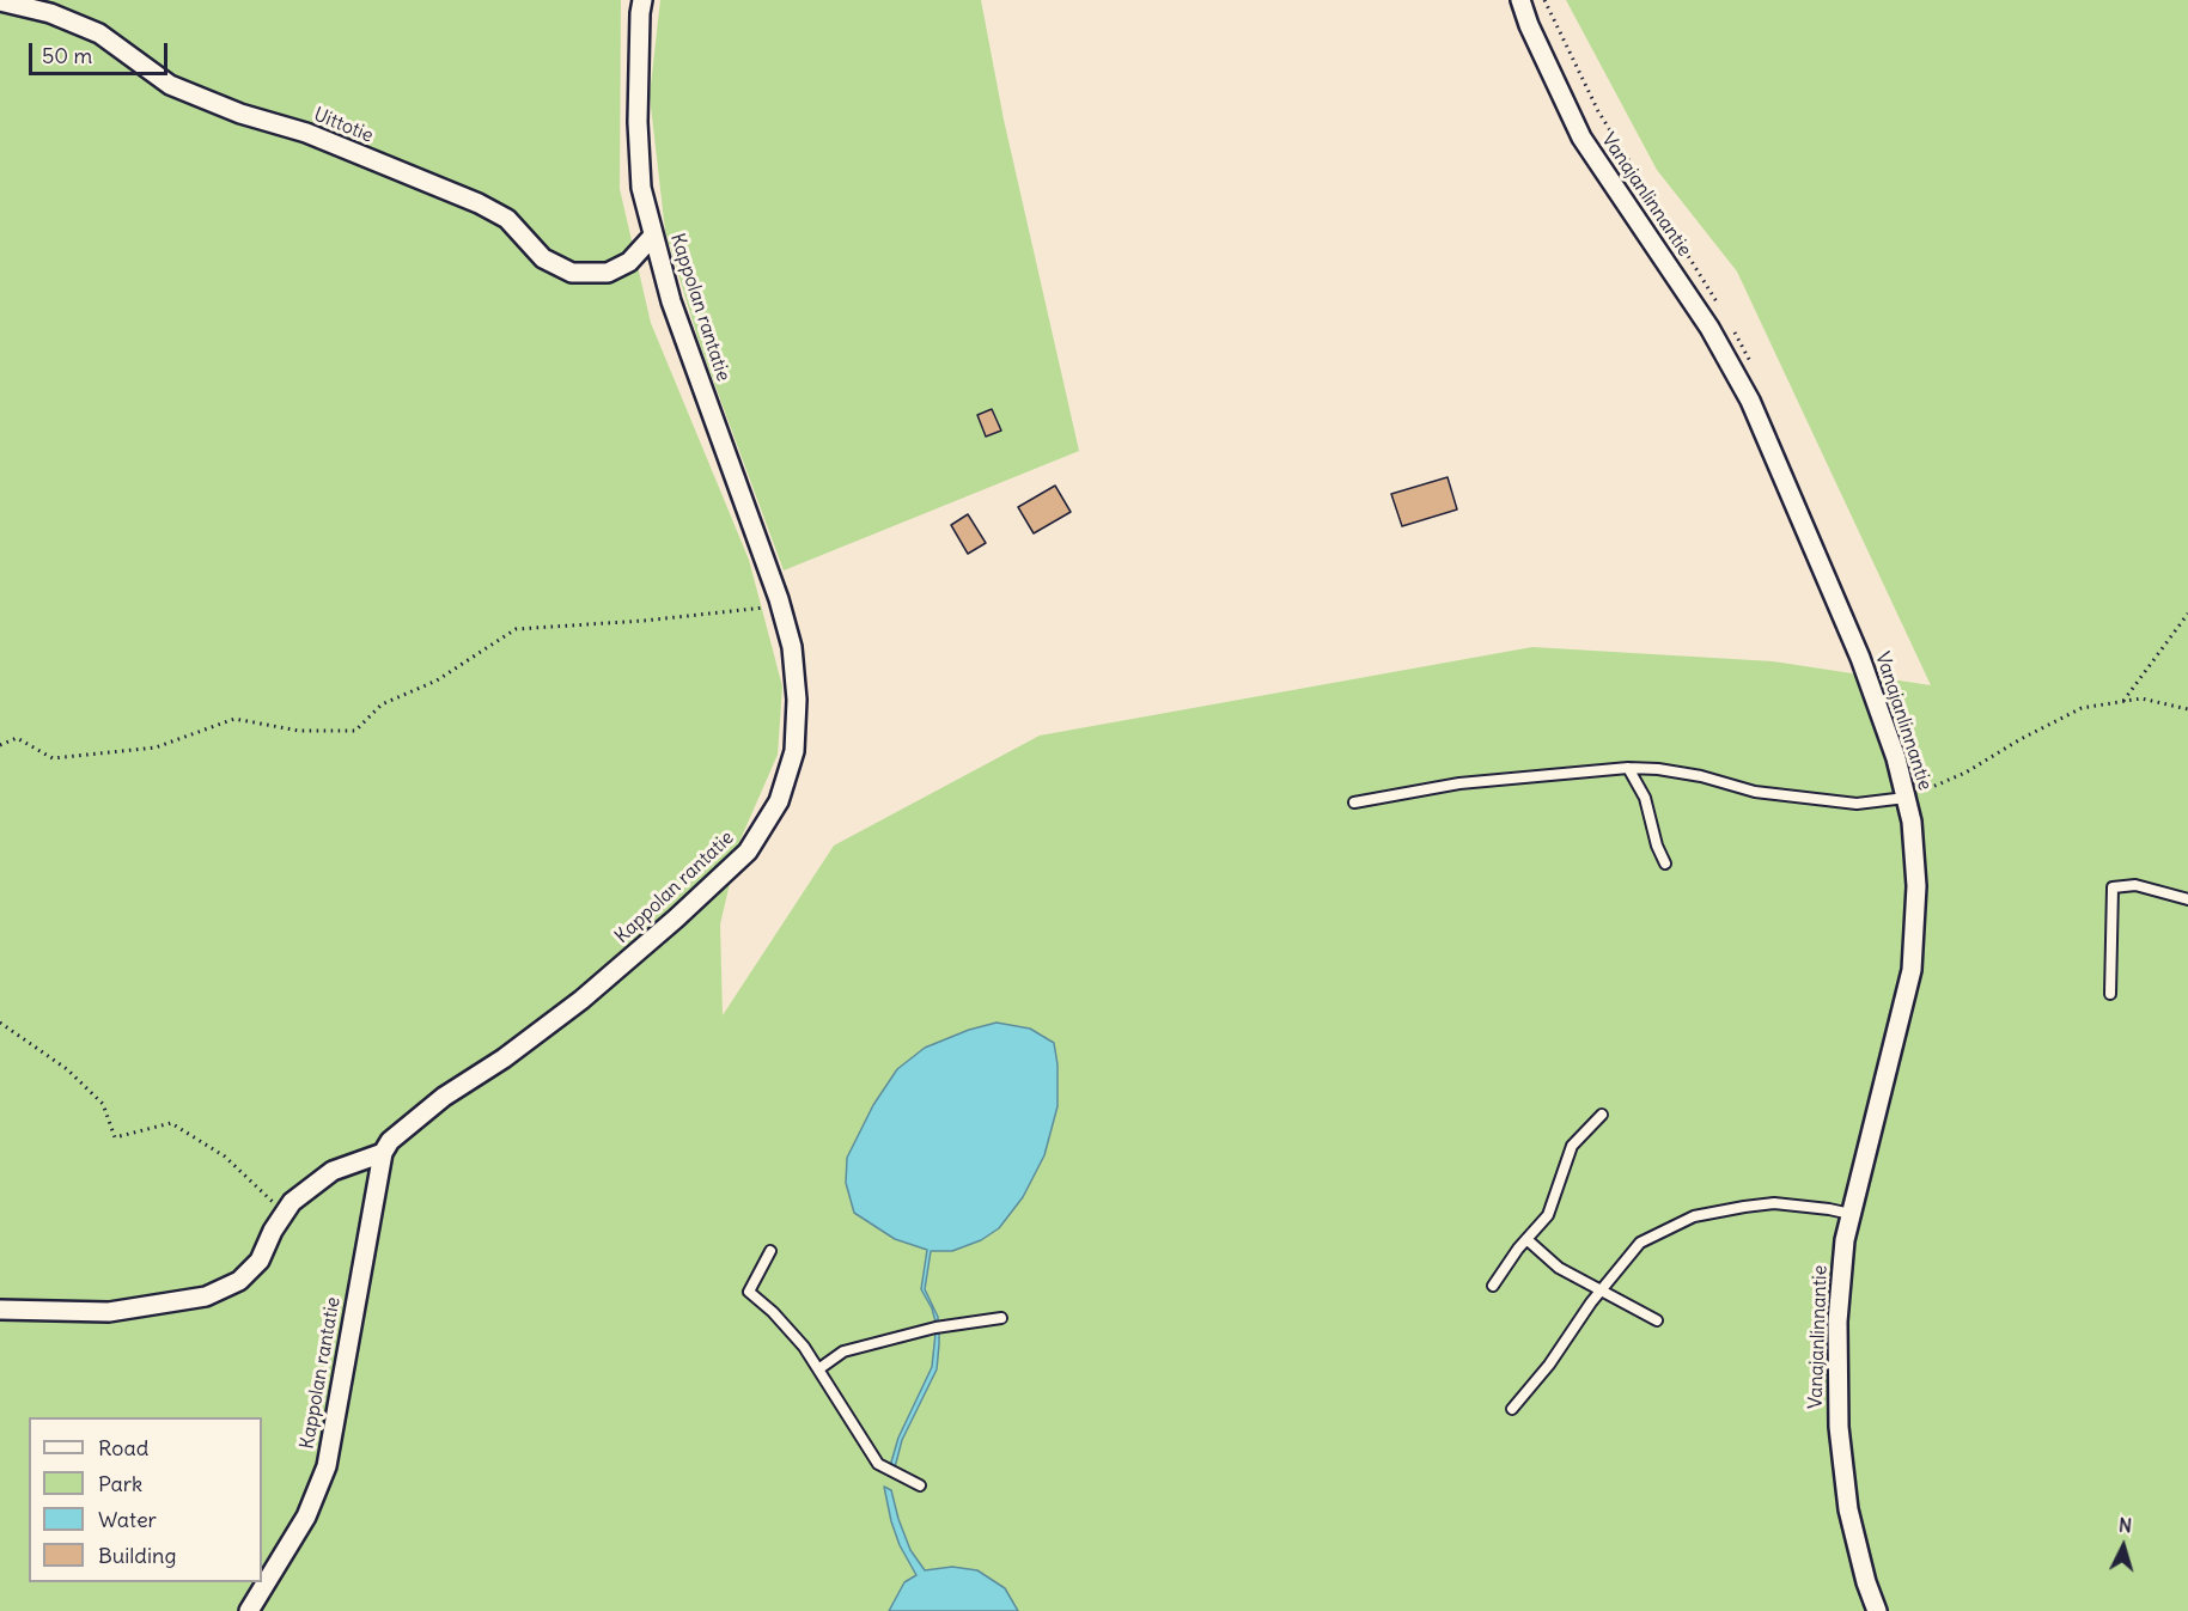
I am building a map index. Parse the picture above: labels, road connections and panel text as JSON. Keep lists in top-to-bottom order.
{
  "streets": {
    "street": ["Uittotie", "Vanajanlinnantie", "Kappolan rantatie"]
  },
  "crossings": [
    ["Uittotie", "Kappolan rantatie"]
  ],
  "legend": [
    "Road",
    "Park",
    "Water",
    "Building"
  ],
  "scale_bar": "50 m",
  "north": "top"
}
